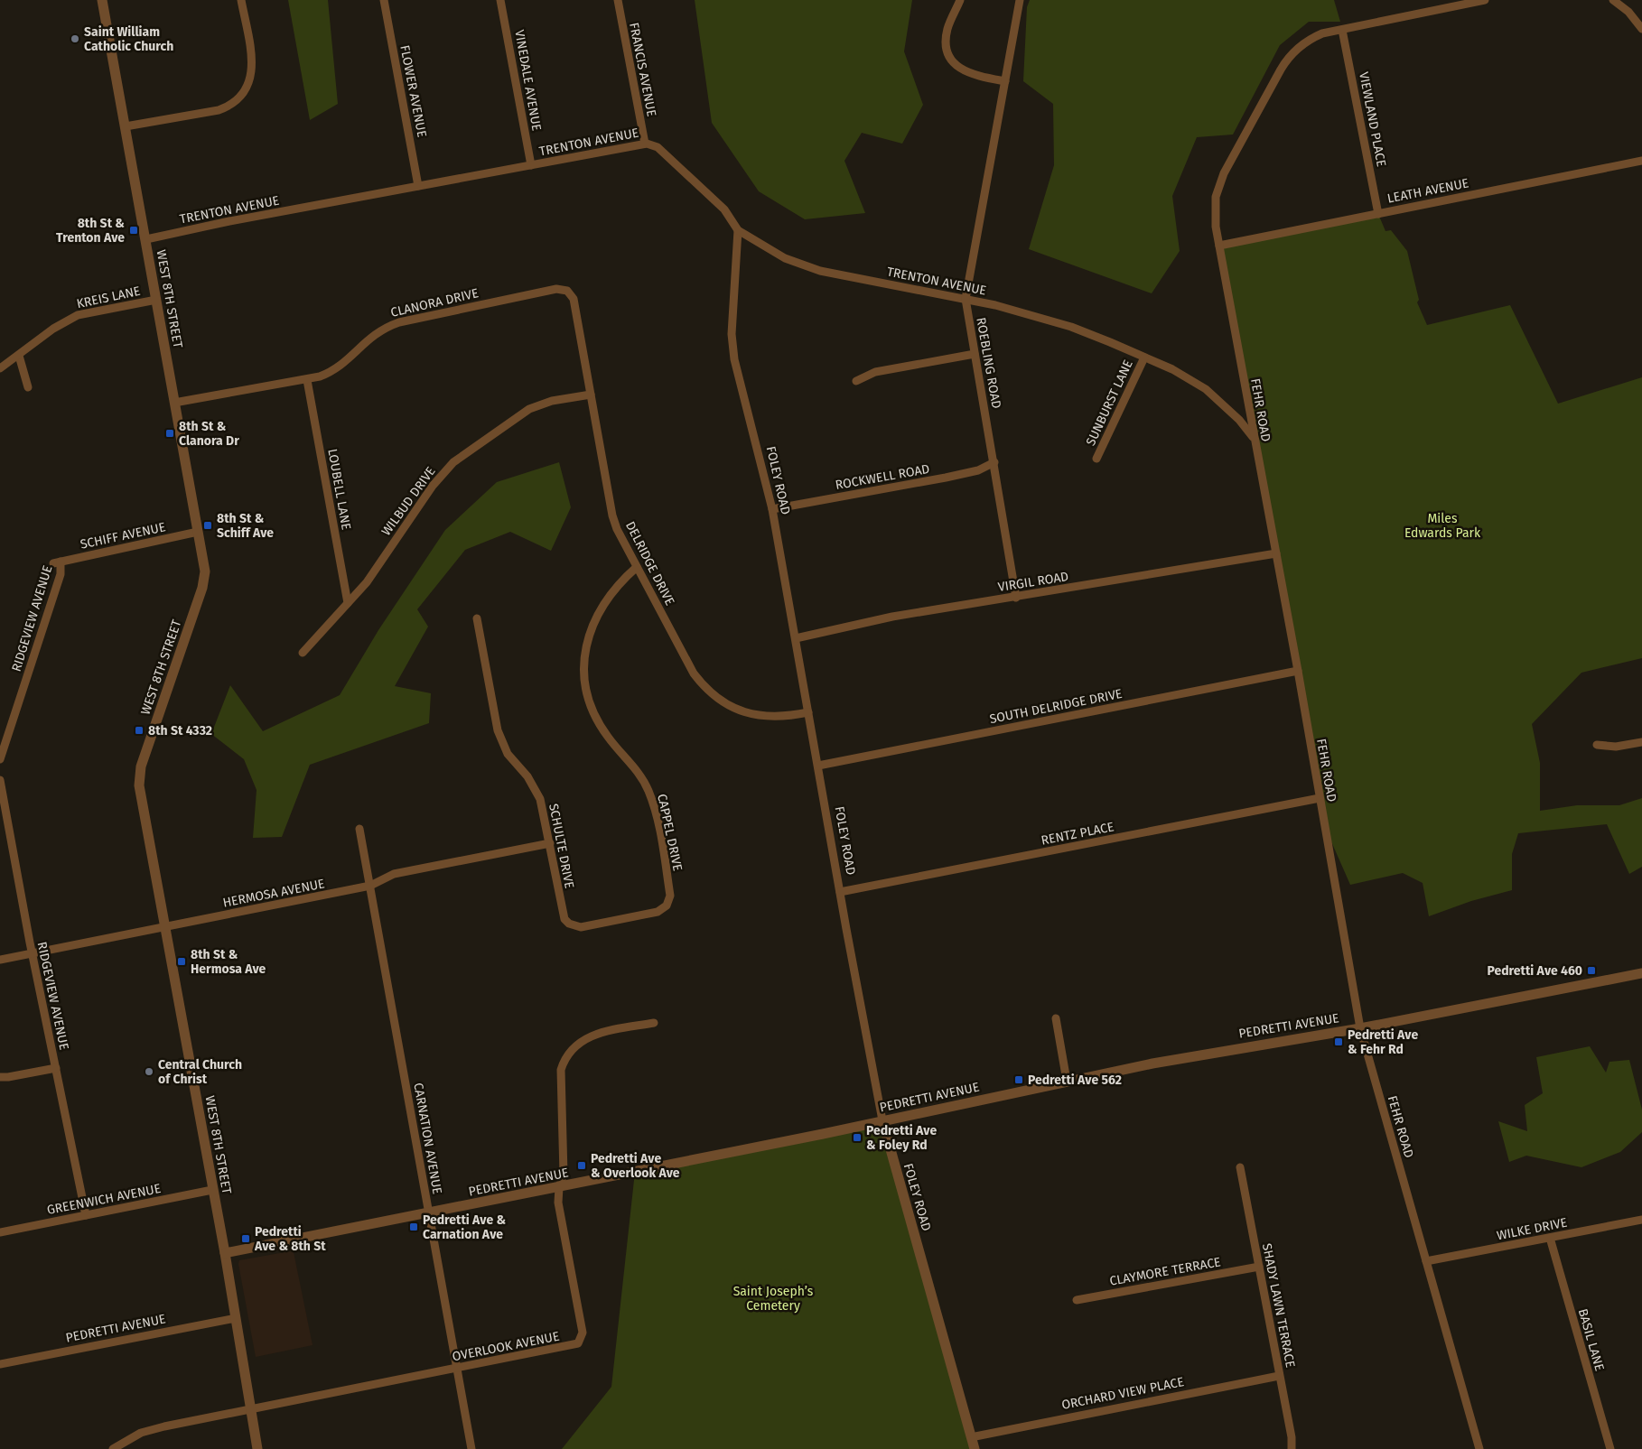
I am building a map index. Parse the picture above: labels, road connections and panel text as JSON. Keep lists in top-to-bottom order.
{
  "streets": {
    "street": [
      "FRANCIS AVENUE",
      "VINEDALE AVENUE",
      "FLOWER AVENUE",
      "VIEWLAND PLACE",
      "TRENTON AVENUE",
      "LEATH AVENUE",
      "KREIS LANE",
      "WEST 8TH STREET",
      "CLANORA DRIVE",
      "ROEBLING ROAD",
      "SUNBURST LANE",
      "FEHR ROAD",
      "ROCKWELL ROAD",
      "FOLEY ROAD",
      "LOUBELL LANE",
      "WILBUD DRIVE",
      "SCHIFF AVENUE",
      "DELRIDGE DRIVE",
      "VIRGIL ROAD",
      "RIDGEVIEW AVENUE",
      "SOUTH DELRIDGE DRIVE",
      "CAPPEL DRIVE",
      "RENTZ PLACE",
      "SCHULTE DRIVE",
      "HERMOSA AVENUE",
      "PEDRETTI AVENUE",
      "CARNATION AVENUE",
      "GREENWICH AVENUE",
      "WILKE DRIVE",
      "CLAYMORE TERRACE",
      "SHADY LAWN TERRACE",
      "BASIL LANE",
      "OVERLOOK AVENUE",
      "ORCHARD VIEW PLACE"
    ]
  },
  "crossings": [
    ["FRANCIS AVENUE", "TRENTON AVENUE"],
    ["VINEDALE AVENUE", "TRENTON AVENUE"],
    ["FLOWER AVENUE", "TRENTON AVENUE"],
    ["VIEWLAND PLACE", "LEATH AVENUE"],
    ["VIEWLAND PLACE", "FEHR ROAD"],
    ["TRENTON AVENUE", "WEST 8TH STREET"],
    ["TRENTON AVENUE", "ROEBLING ROAD"],
    ["TRENTON AVENUE", "SUNBURST LANE"],
    ["TRENTON AVENUE", "FEHR ROAD"],
    ["TRENTON AVENUE", "FOLEY ROAD"],
    ["LEATH AVENUE", "FEHR ROAD"],
    ["KREIS LANE", "WEST 8TH STREET"],
    ["WEST 8TH STREET", "CLANORA DRIVE"],
    ["WEST 8TH STREET", "SCHIFF AVENUE"],
    ["WEST 8TH STREET", "HERMOSA AVENUE"],
    ["WEST 8TH STREET", "PEDRETTI AVENUE"],
    ["WEST 8TH STREET", "GREENWICH AVENUE"],
    ["WEST 8TH STREET", "OVERLOOK AVENUE"],
    ["CLANORA DRIVE", "LOUBELL LANE"],
    ["CLANORA DRIVE", "DELRIDGE DRIVE"],
    ["ROEBLING ROAD", "ROCKWELL ROAD"],
    ["ROEBLING ROAD", "VIRGIL ROAD"],
    ["FEHR ROAD", "VIRGIL ROAD"],
    ["FEHR ROAD", "SOUTH DELRIDGE DRIVE"],
    ["FEHR ROAD", "RENTZ PLACE"],
    ["FEHR ROAD", "PEDRETTI AVENUE"],
    ["FEHR ROAD", "WILKE DRIVE"],
    ["ROCKWELL ROAD", "FOLEY ROAD"],
    ["FOLEY ROAD", "DELRIDGE DRIVE"],
    ["FOLEY ROAD", "VIRGIL ROAD"],
    ["FOLEY ROAD", "SOUTH DELRIDGE DRIVE"],
    ["FOLEY ROAD", "RENTZ PLACE"],
    ["FOLEY ROAD", "PEDRETTI AVENUE"],
    ["FOLEY ROAD", "ORCHARD VIEW PLACE"],
    ["LOUBELL LANE", "WILBUD DRIVE"],
    ["WILBUD DRIVE", "DELRIDGE DRIVE"],
    ["SCHIFF AVENUE", "RIDGEVIEW AVENUE"],
    ["DELRIDGE DRIVE", "CAPPEL DRIVE"],
    ["RIDGEVIEW AVENUE", "HERMOSA AVENUE"],
    ["RIDGEVIEW AVENUE", "GREENWICH AVENUE"],
    ["CAPPEL DRIVE", "SCHULTE DRIVE"],
    ["SCHULTE DRIVE", "HERMOSA AVENUE"],
    ["HERMOSA AVENUE", "CARNATION AVENUE"],
    ["PEDRETTI AVENUE", "CARNATION AVENUE"],
    ["PEDRETTI AVENUE", "OVERLOOK AVENUE"],
    ["CARNATION AVENUE", "OVERLOOK AVENUE"],
    ["WILKE DRIVE", "BASIL LANE"],
    ["CLAYMORE TERRACE", "SHADY LAWN TERRACE"],
    ["SHADY LAWN TERRACE", "ORCHARD VIEW PLACE"]
  ],
  "parks": ["Miles Edwards Park", "Saint Joseph’s Cemetery"],
  "places": {
    "other": ["Saint William Catholic Church", "Central Church of Christ"],
    "transit": [
      "8th St & Trenton Ave",
      "8th St & Clanora Dr",
      "8th St & Schiff Ave",
      "8th St 4332",
      "8th St & Hermosa Ave",
      "Pedretti Ave 460",
      "Pedretti Ave & Fehr Rd",
      "Pedretti Ave 562",
      "Pedretti Ave & Foley Rd",
      "Pedretti Ave & Overlook Ave",
      "Pedretti Ave & Carnation Ave",
      "Pedretti Ave & 8th St"
    ]
  }
}
